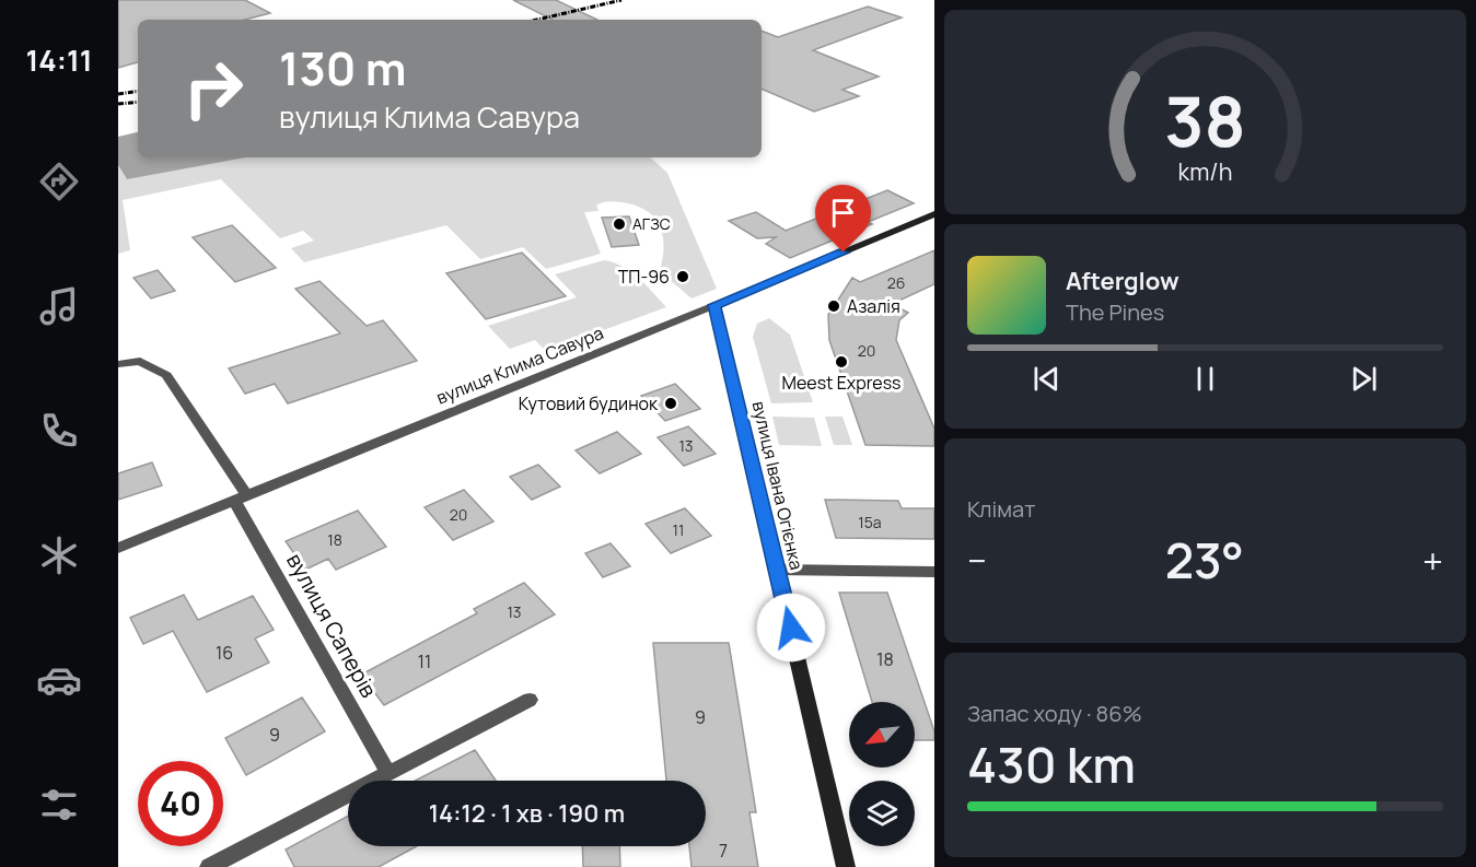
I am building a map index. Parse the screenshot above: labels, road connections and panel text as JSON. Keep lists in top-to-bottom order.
{
  "streets": {
    "street": ["вулиця Клима Савура", "вулиця Івана Огієнка", "вулиця Саперів"]
  },
  "crossings": [
    ["вулиця Клима Савура", "вулиця Івана Огієнка"],
    ["вулиця Клима Савура", "вулиця Саперів"]
  ],
  "places": [
    "АГЗС",
    "ТП-96",
    "Азалія",
    "Meest Express",
    "Кутовий будинок"
  ],
  "house_numbers": [
    "26",
    "20",
    "13",
    "20",
    "15а",
    "11",
    "18",
    "13",
    "16",
    "18",
    "11",
    "9",
    "9",
    "7"
  ],
  "north": "bottom left",
  "page": {
    "tabs": "14:11",
    "turn": ["130 m", "вулиця Клима Савура"],
    "song": ["Afterglow", "The Pines"],
    "tile": [
      "Клімат",
      ["Запас ходу · 86%", "430 km"]
    ],
    "heat": ["−", "23°", "+"],
    "limit": "40",
    "trip": "14:12 · 1 хв · 190 m",
    "gauge": ["38", "km/h"]
  }
}
